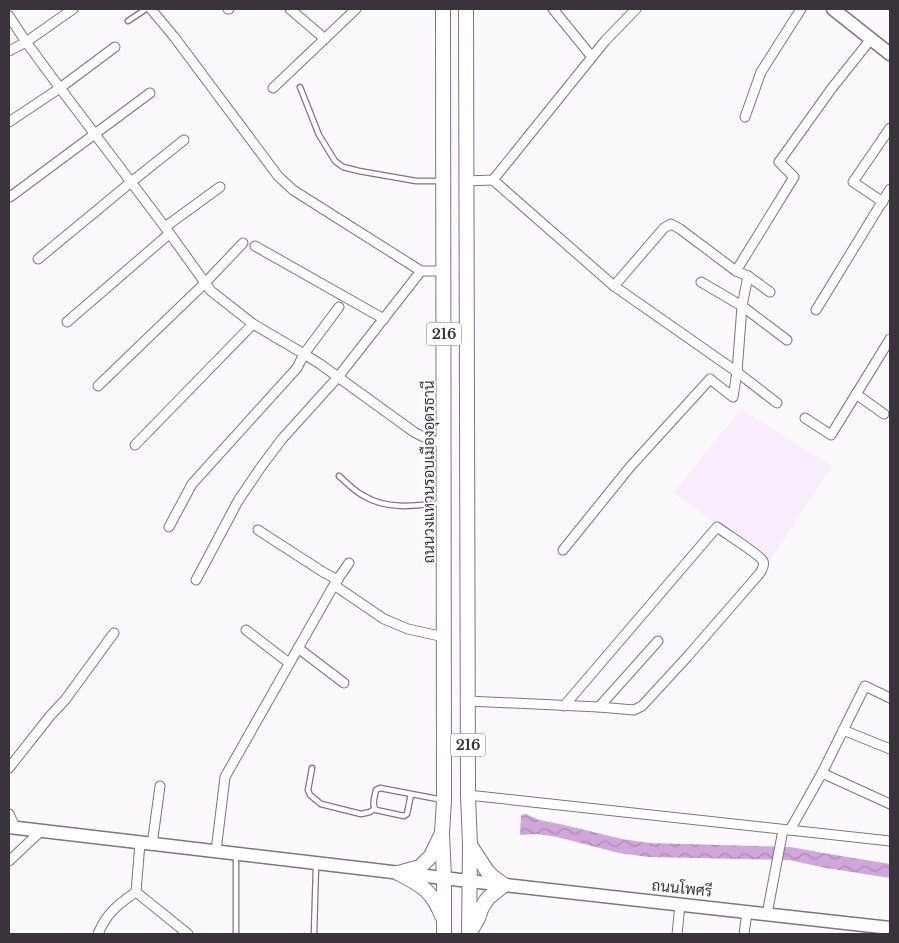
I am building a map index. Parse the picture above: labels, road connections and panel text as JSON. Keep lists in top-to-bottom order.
{
  "streets": {
    "main road": ["216", "ถนนวงแหวนรอบเมืองอุดรธานี", "ถนนโพศรี"]
  },
  "crossings": [
    ["216", "ถนนโพศรี"],
    ["ถนนวงแหวนรอบเมืองอุดรธานี", "ถนนโพศรี"]
  ]
}
